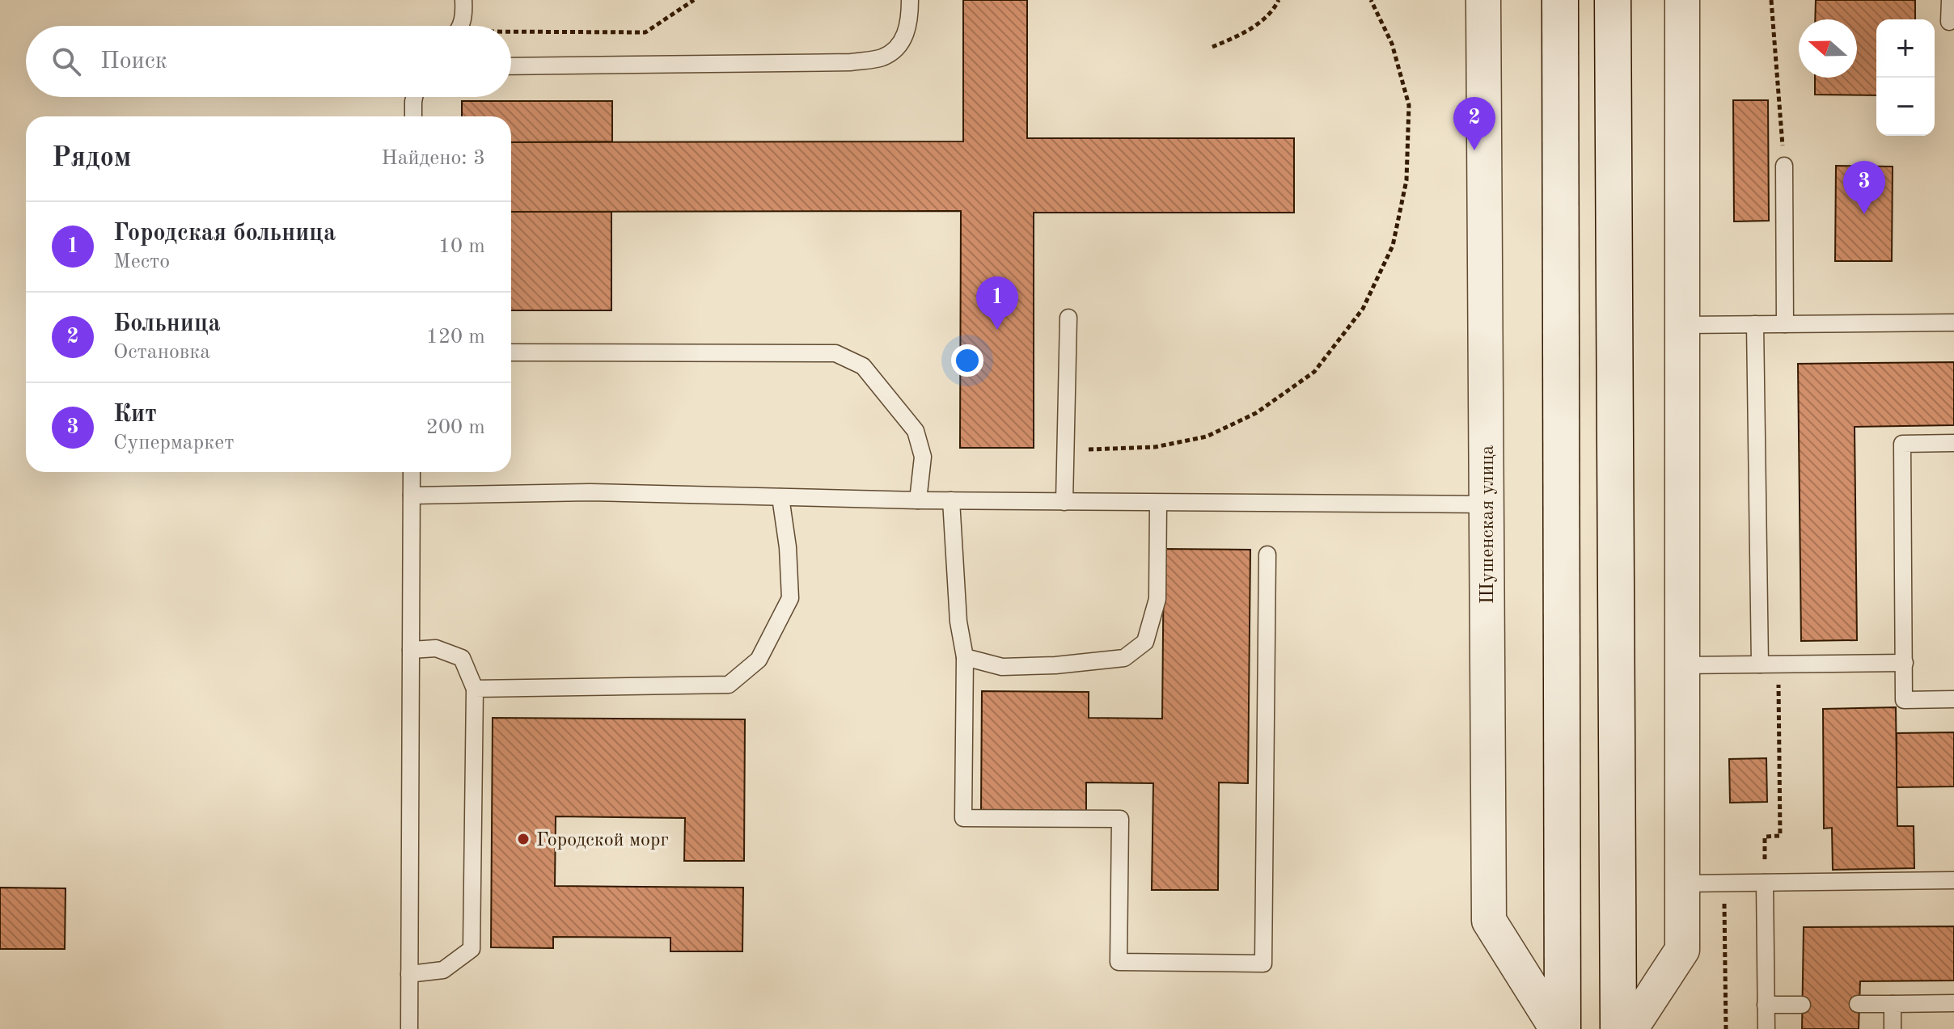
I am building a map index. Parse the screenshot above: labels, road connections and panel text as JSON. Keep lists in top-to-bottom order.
{
  "streets": {
    "street": ["Шушенская улица"]
  },
  "places": ["Городской морг"],
  "north": "left",
  "page": {
    "map_buttons": ["+", "−"],
    "search": "Поиск",
    "pins": ["2", "3", "1"],
    "heading": ["Рядом", "Найдено: 3"],
    "list": [
      {
        "mark": "1",
        "name": "Городская больница",
        "note": "Место",
        "value": "10 m"
      },
      {
        "mark": "2",
        "name": "Больница",
        "note": "Остановка",
        "value": "120 m"
      },
      {
        "mark": "3",
        "name": "Кит",
        "note": "Супермаркет",
        "value": "200 m"
      }
    ]
  }
}
